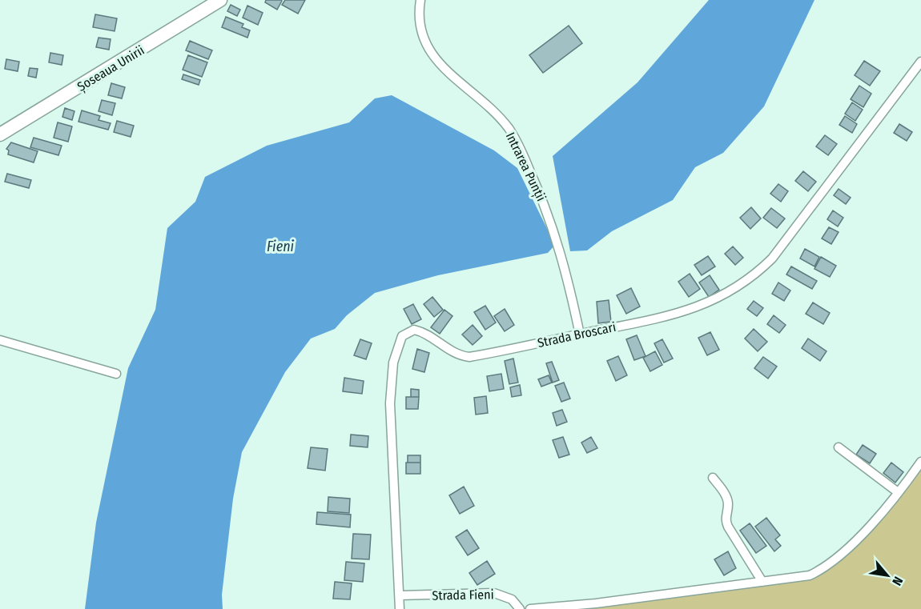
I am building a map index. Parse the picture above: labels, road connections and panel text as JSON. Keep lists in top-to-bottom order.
{
  "streets": {
    "main road": ["Șoseaua Unirii"],
    "street": ["Intrarea Punții", "Strada Broscari", "Strada Fieni"]
  },
  "crossings": [
    ["Intrarea Punții", "Strada Broscari"],
    ["Strada Broscari", "Strada Fieni"]
  ],
  "water": ["Fieni"],
  "north": "bottom right"
}
